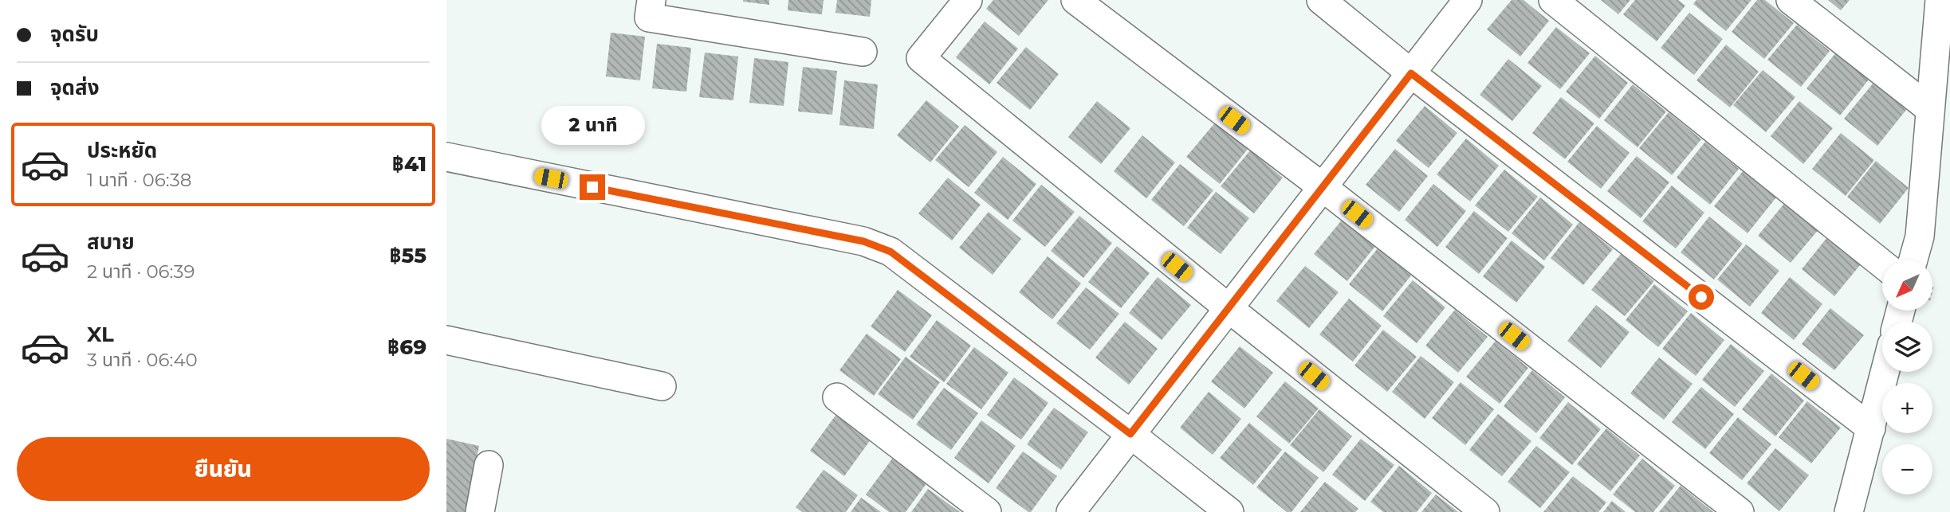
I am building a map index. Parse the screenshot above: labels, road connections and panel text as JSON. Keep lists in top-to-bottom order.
{
  "north": "bottom left",
  "page": {
    "banner": ["จุดรับ", "จุดส่ง"],
    "bubble": "2 นาที",
    "list": [
      {
        "name": "ประหยัด",
        "note": "1 นาที · 06:38",
        "value": "฿41"
      },
      {
        "name": "สบาย",
        "note": "2 นาที · 06:39",
        "value": "฿55"
      },
      {
        "name": "XL",
        "note": "3 นาที · 06:40",
        "value": "฿69"
      }
    ],
    "map_buttons": ["+", "−"],
    "buttons": "ยืนยัน"
  }
}
